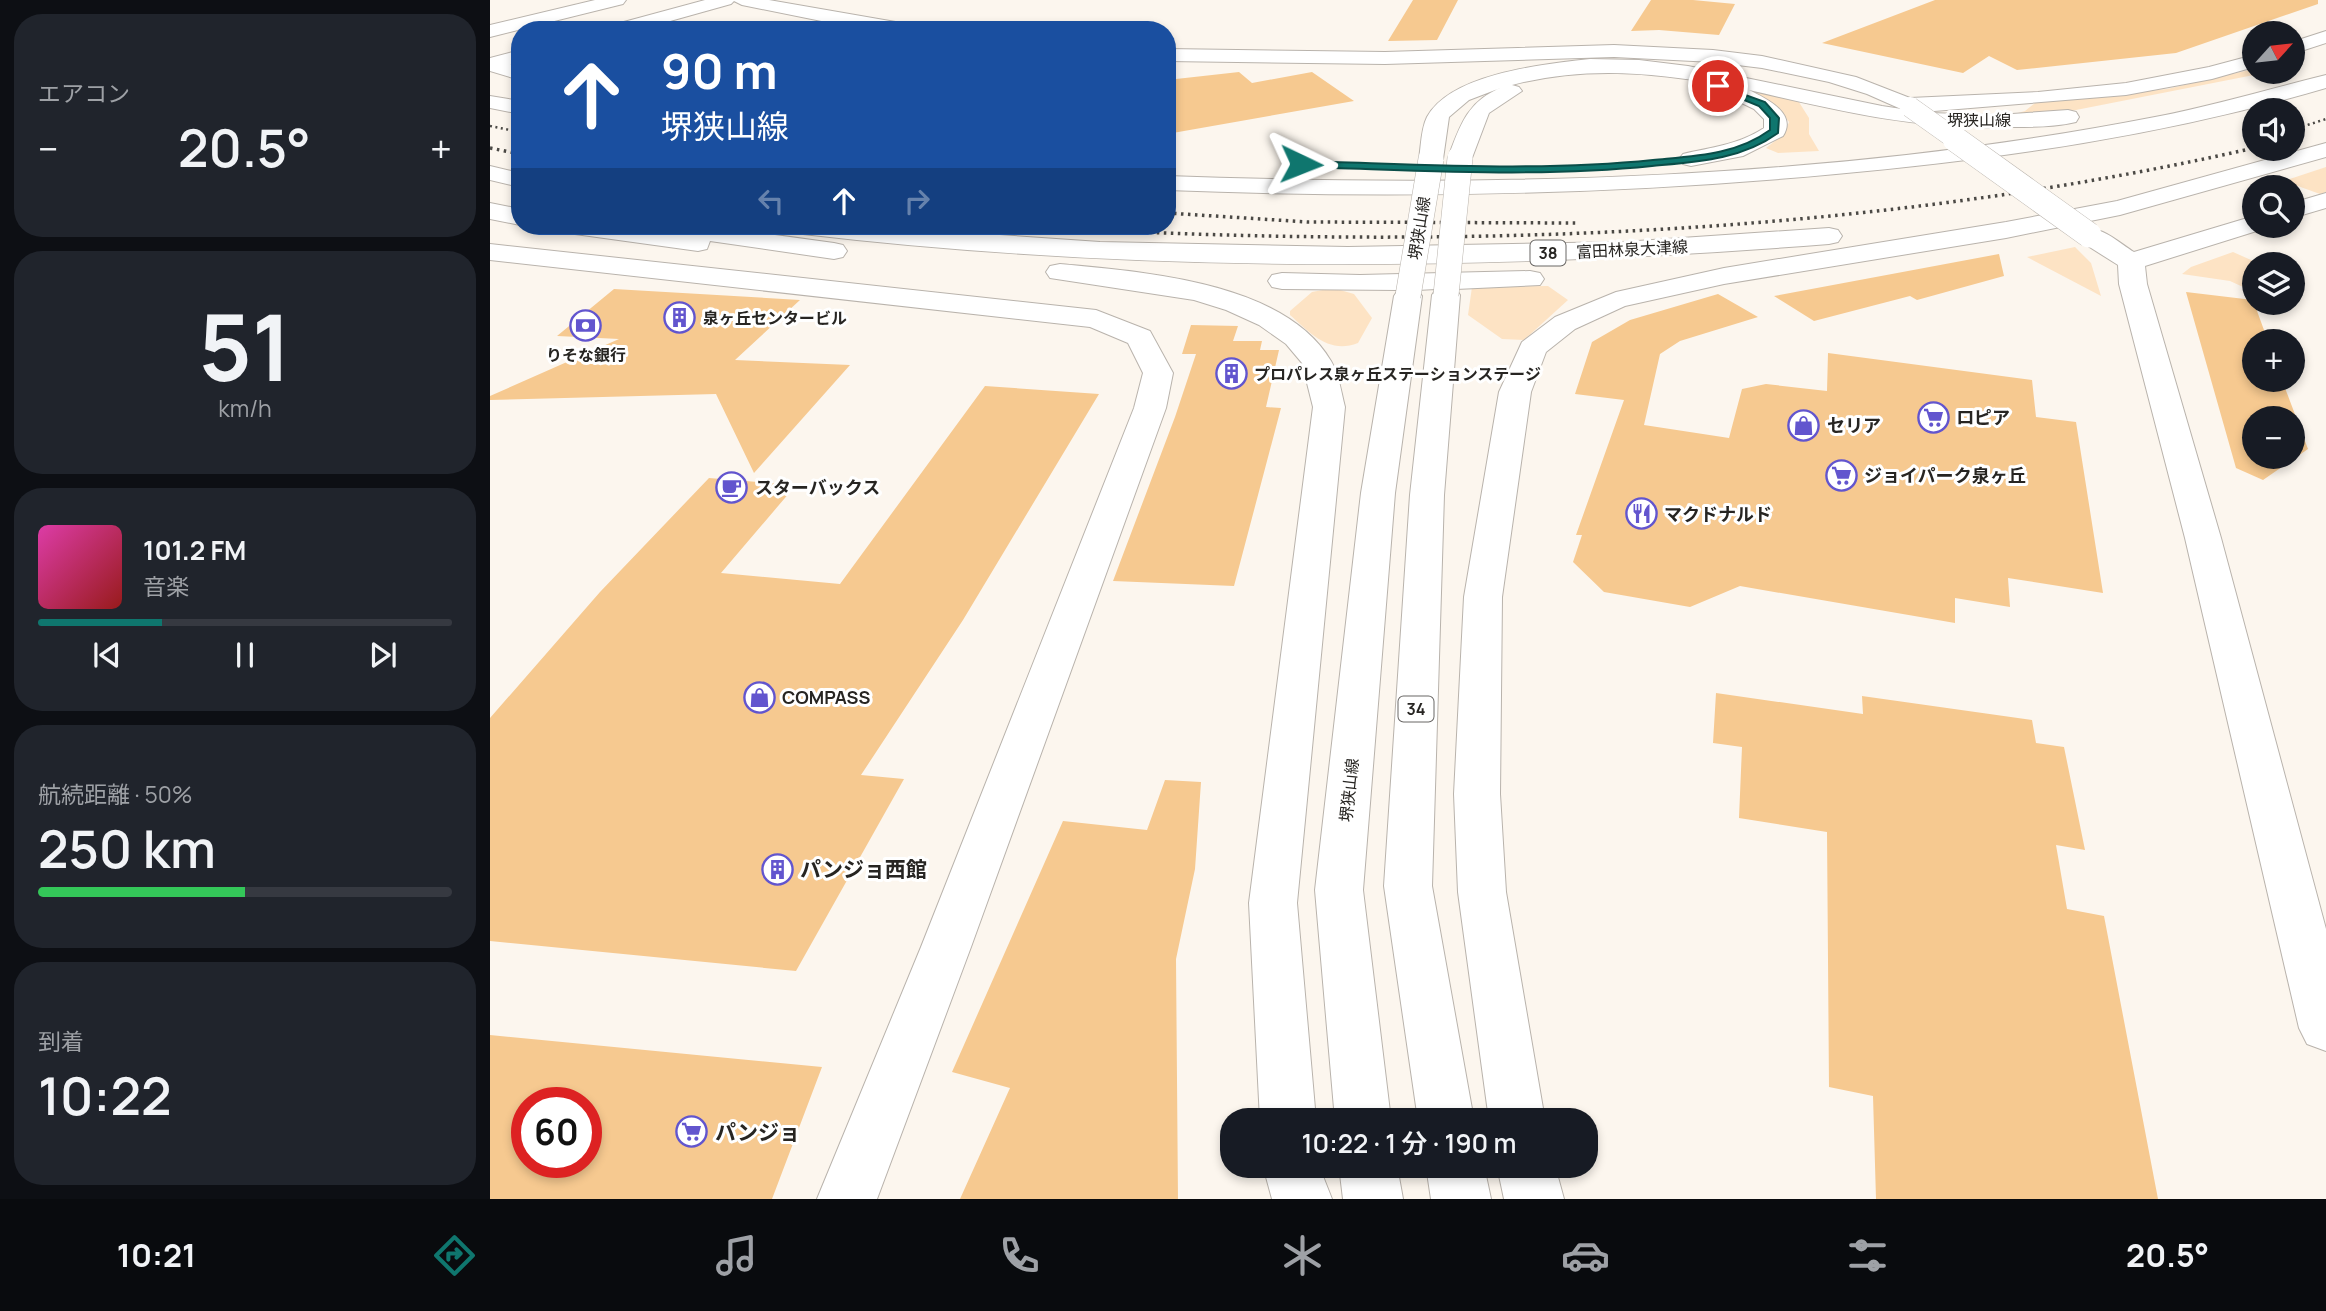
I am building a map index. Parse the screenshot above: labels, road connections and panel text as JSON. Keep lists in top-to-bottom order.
{
  "streets": {
    "main road": [
      "堺狭山線",
      "富田林泉大津線",
      "38",
      "34"
    ]
  },
  "places": {
    "building": ["泉ヶ丘センタービル", "プロパレス泉ヶ丘ステーションステージ", "パンジョ西館"],
    "bank": ["りそな銀行"],
    "supermarket": ["ロピア", "ジョイパーク泉ヶ丘", "パンジョ"],
    "shop": ["セリア", "COMPASS"],
    "cafe": ["スターバックス"],
    "restaurant": ["マクドナルド"]
  },
  "north": "top right",
  "page": {
    "tile": [
      "エアコン",
      ["51", "km/h"],
      ["航続距離 · 50%", "250 km"],
      ["到着", "10:22"]
    ],
    "map_buttons": ["+", "−"],
    "turn": ["90 m", "堺狭山線"],
    "heat": ["−", "20.5°", "+"],
    "song": ["101.2 FM", "音楽"],
    "limit": "60",
    "trip": "10:22 · 1 分 · 190 m",
    "tabs": ["10:21", "20.5°"]
  }
}
